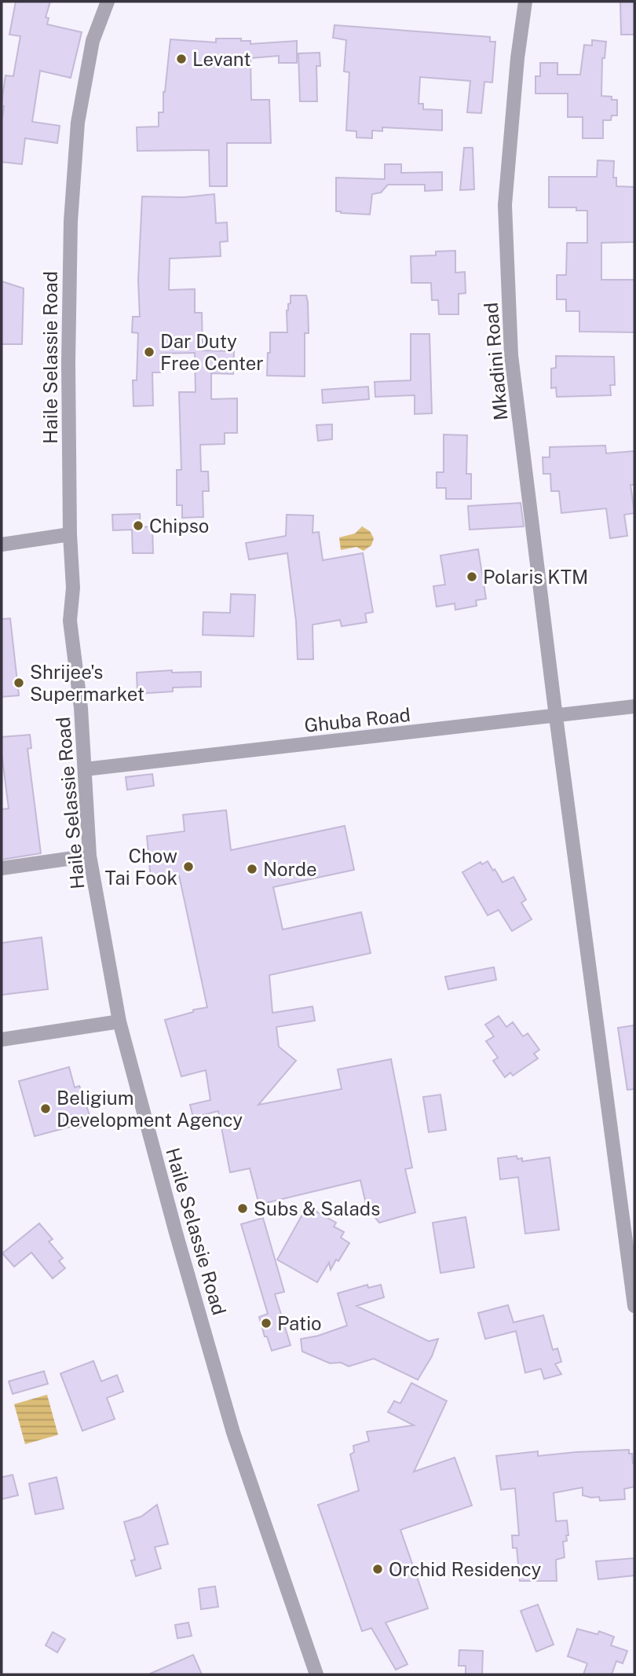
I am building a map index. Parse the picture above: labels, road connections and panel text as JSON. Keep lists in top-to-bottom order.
{
  "streets": {
    "street": ["Haile Selassie Road", "Mkadini Road", "Ghuba Road"]
  },
  "crossings": [
    ["Haile Selassie Road", "Ghuba Road"],
    ["Mkadini Road", "Ghuba Road"]
  ],
  "places": [
    "Levant",
    "Dar Duty Free Center",
    "Chipso",
    "Polaris KTM",
    "Shrijee's Supermarket",
    "Chow Tai Fook",
    "Norde",
    "Beligium Development Agency",
    "Subs & Salads",
    "Patio",
    "Orchid Residency"
  ]
}
